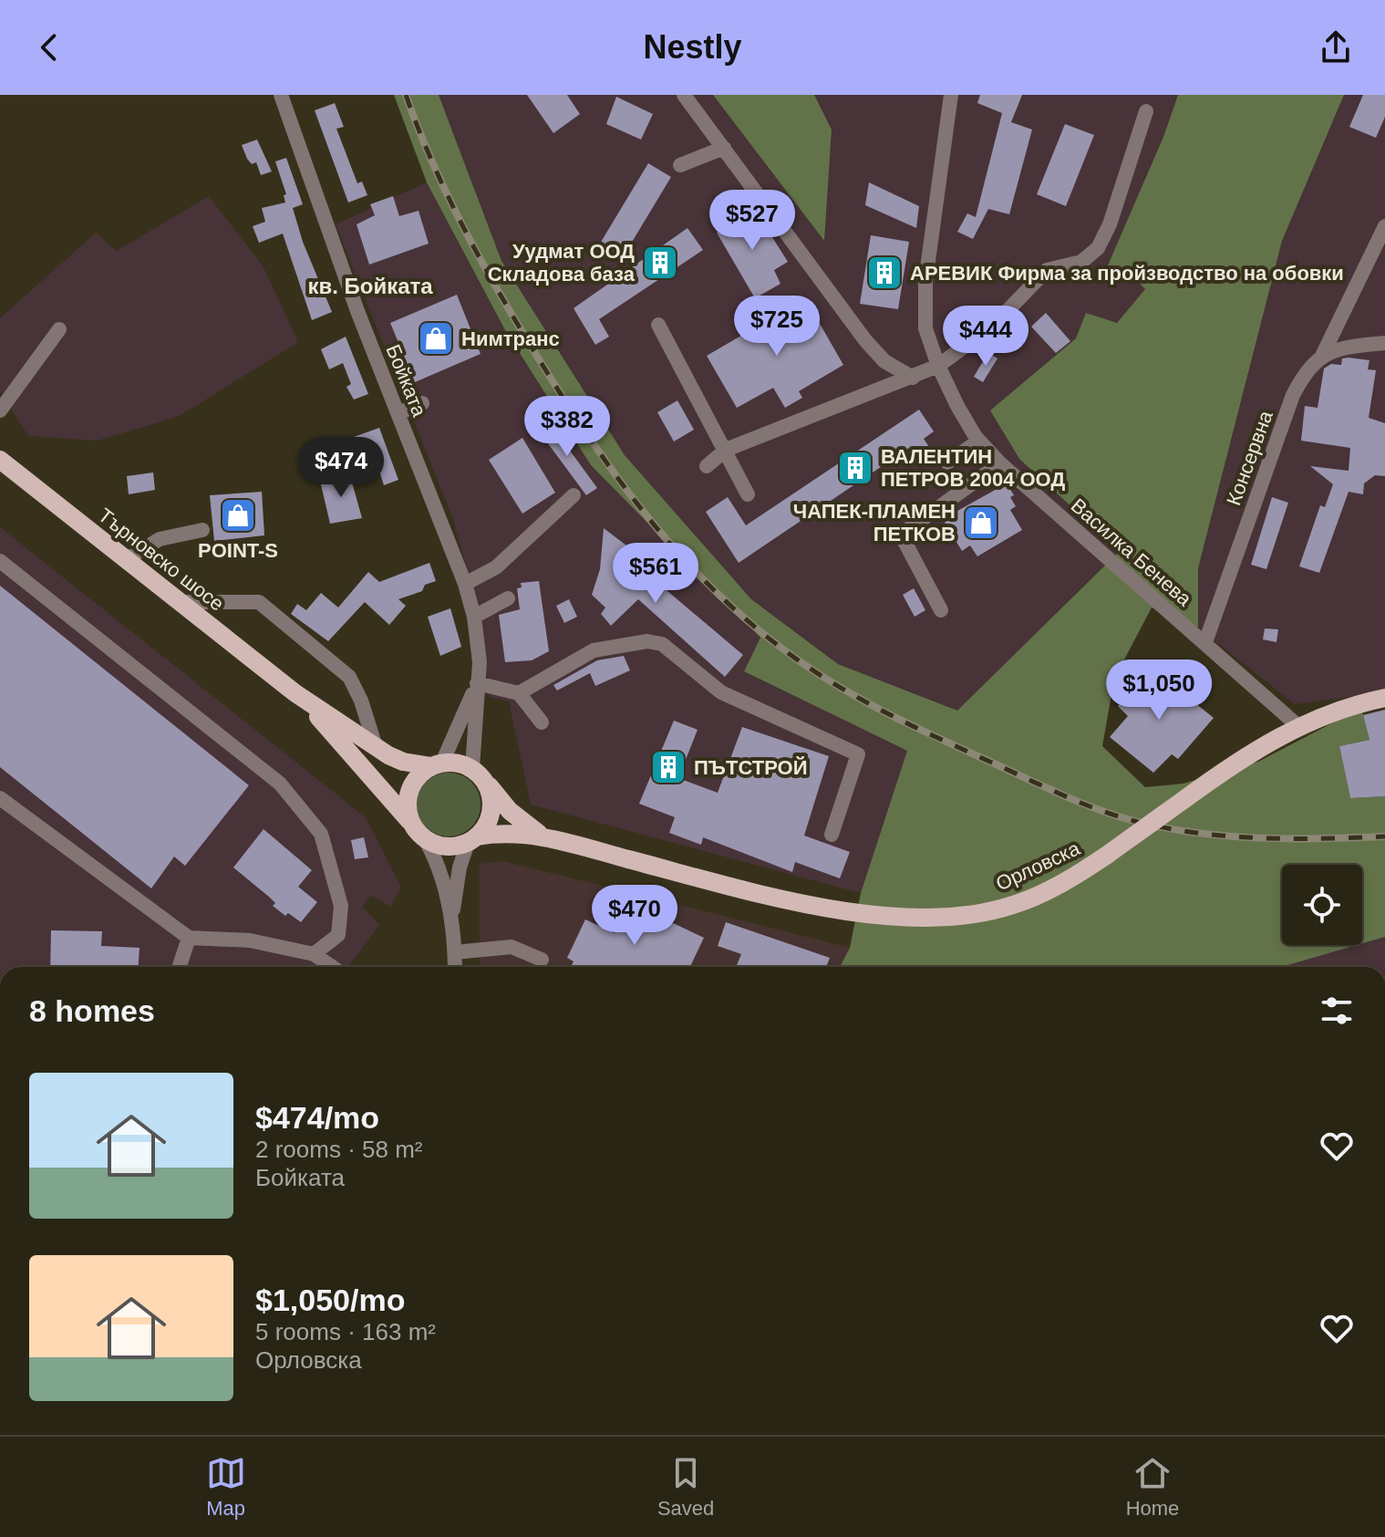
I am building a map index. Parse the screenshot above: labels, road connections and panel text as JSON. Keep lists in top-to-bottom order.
{
  "streets": {
    "main road": ["Търновско шосе", "Орловска"],
    "street": ["Бойката", "Консервна", "Василка Бенева"]
  },
  "crossings": [
    ["Бойката", "Търновско шосе"],
    ["Бойката", "Орловска"],
    ["Консервна", "Василка Бенева"],
    ["Василка Бенева", "Орловска"],
    ["Търновско шосе", "Орловска"]
  ],
  "districts": ["кв. Бойката"],
  "places": {
    "building": [
      "Уудмат ООД Складова база",
      "АРЕВИК Фирма за пройзводство на обовки",
      "ВАЛЕНТИН ПЕТРОВ 2004 ООД",
      "ПЪТСТРОЙ"
    ],
    "shop": ["Нимтранс", "POINT-S", "ЧАПЕК-ПЛАМЕН ПЕТКОВ"]
  },
  "page": {
    "header": "Nestly",
    "price": [
      "$527",
      "$725",
      "$444",
      "$382",
      "$474",
      "$561",
      "$1,050",
      "$470"
    ],
    "heading": "8 homes",
    "list": [
      {
        "name": "$474/mo",
        "note": "2 rooms · 58 m² · Бойката"
      },
      {
        "name": "$1,050/mo",
        "note": "5 rooms · 163 m² · Орловска"
      }
    ],
    "tabs": ["Map", "Saved", "Home"]
  }
}
